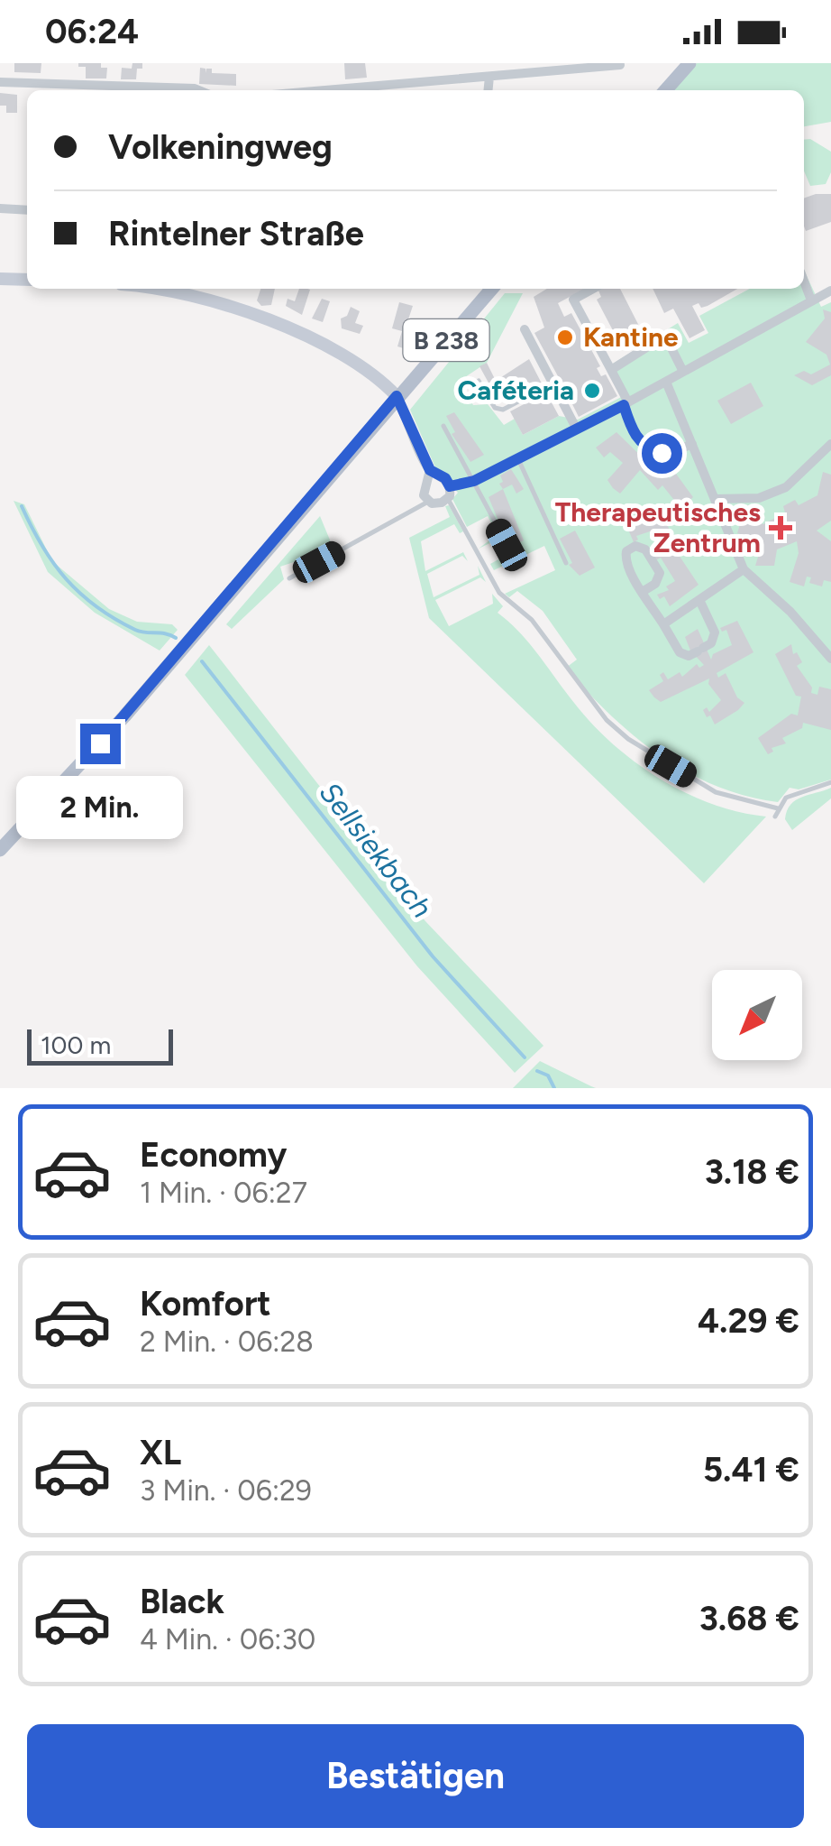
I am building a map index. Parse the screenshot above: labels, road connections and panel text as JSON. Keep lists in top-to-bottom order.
{
  "streets": {
    "main road": ["B 238"]
  },
  "water": ["Sellsiekbach"],
  "places": {
    "other": ["Kantine", "Caféteria"],
    "health": ["Therapeutisches Zentrum"]
  },
  "scale_bar": "100 m",
  "north": "bottom left",
  "page": {
    "status": "06:24",
    "banner": ["Volkeningweg", "Rintelner Straße"],
    "bubble": "2 Min.",
    "scale": "100 m",
    "list": [
      {
        "name": "Economy",
        "note": "1 Min. · 06:27",
        "value": "3.18 €"
      },
      {
        "name": "Komfort",
        "note": "2 Min. · 06:28",
        "value": "4.29 €"
      },
      {
        "name": "XL",
        "note": "3 Min. · 06:29",
        "value": "5.41 €"
      },
      {
        "name": "Black",
        "note": "4 Min. · 06:30",
        "value": "3.68 €"
      }
    ],
    "buttons": "Bestätigen"
  }
}
